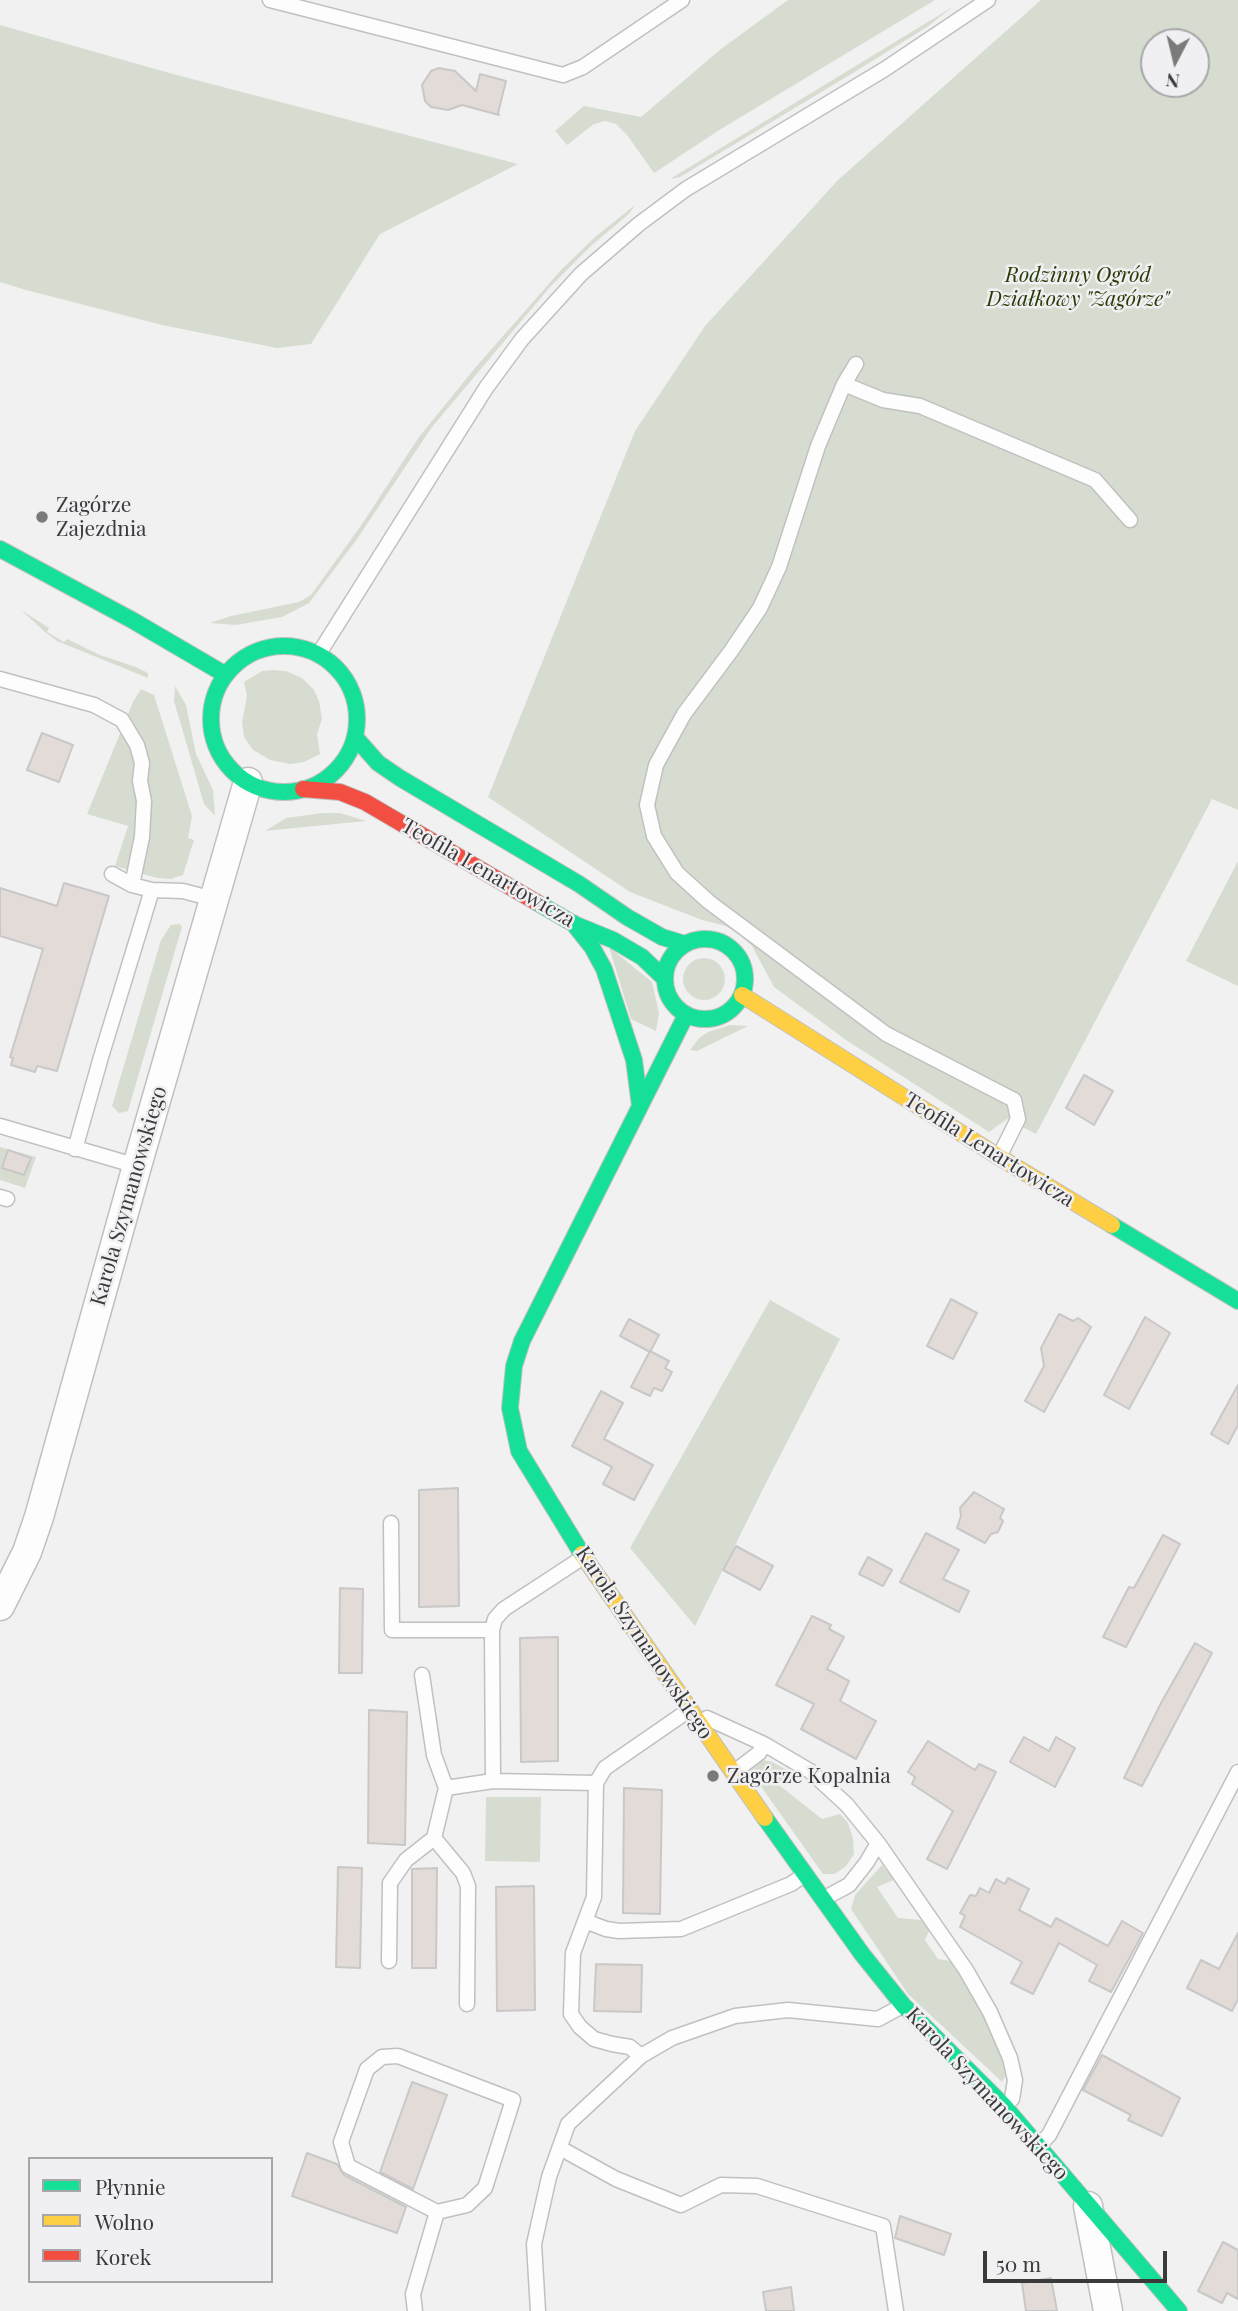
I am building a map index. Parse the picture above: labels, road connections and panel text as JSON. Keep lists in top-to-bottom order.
{
  "streets": {
    "street": ["Teofila Lenartowicza", "Karola Szymanowskiego"]
  },
  "crossings": [
    ["Teofila Lenartowicza", "Karola Szymanowskiego"]
  ],
  "parks": ["Rodzinny Ogród Działkowy \"Zagórze\""],
  "places": ["Zagórze Zajezdnia", "Zagórze Kopalnia"],
  "legend": ["Płynnie", "Wolno", "Korek"],
  "scale_bar": "50 m",
  "north": "bottom"
}
